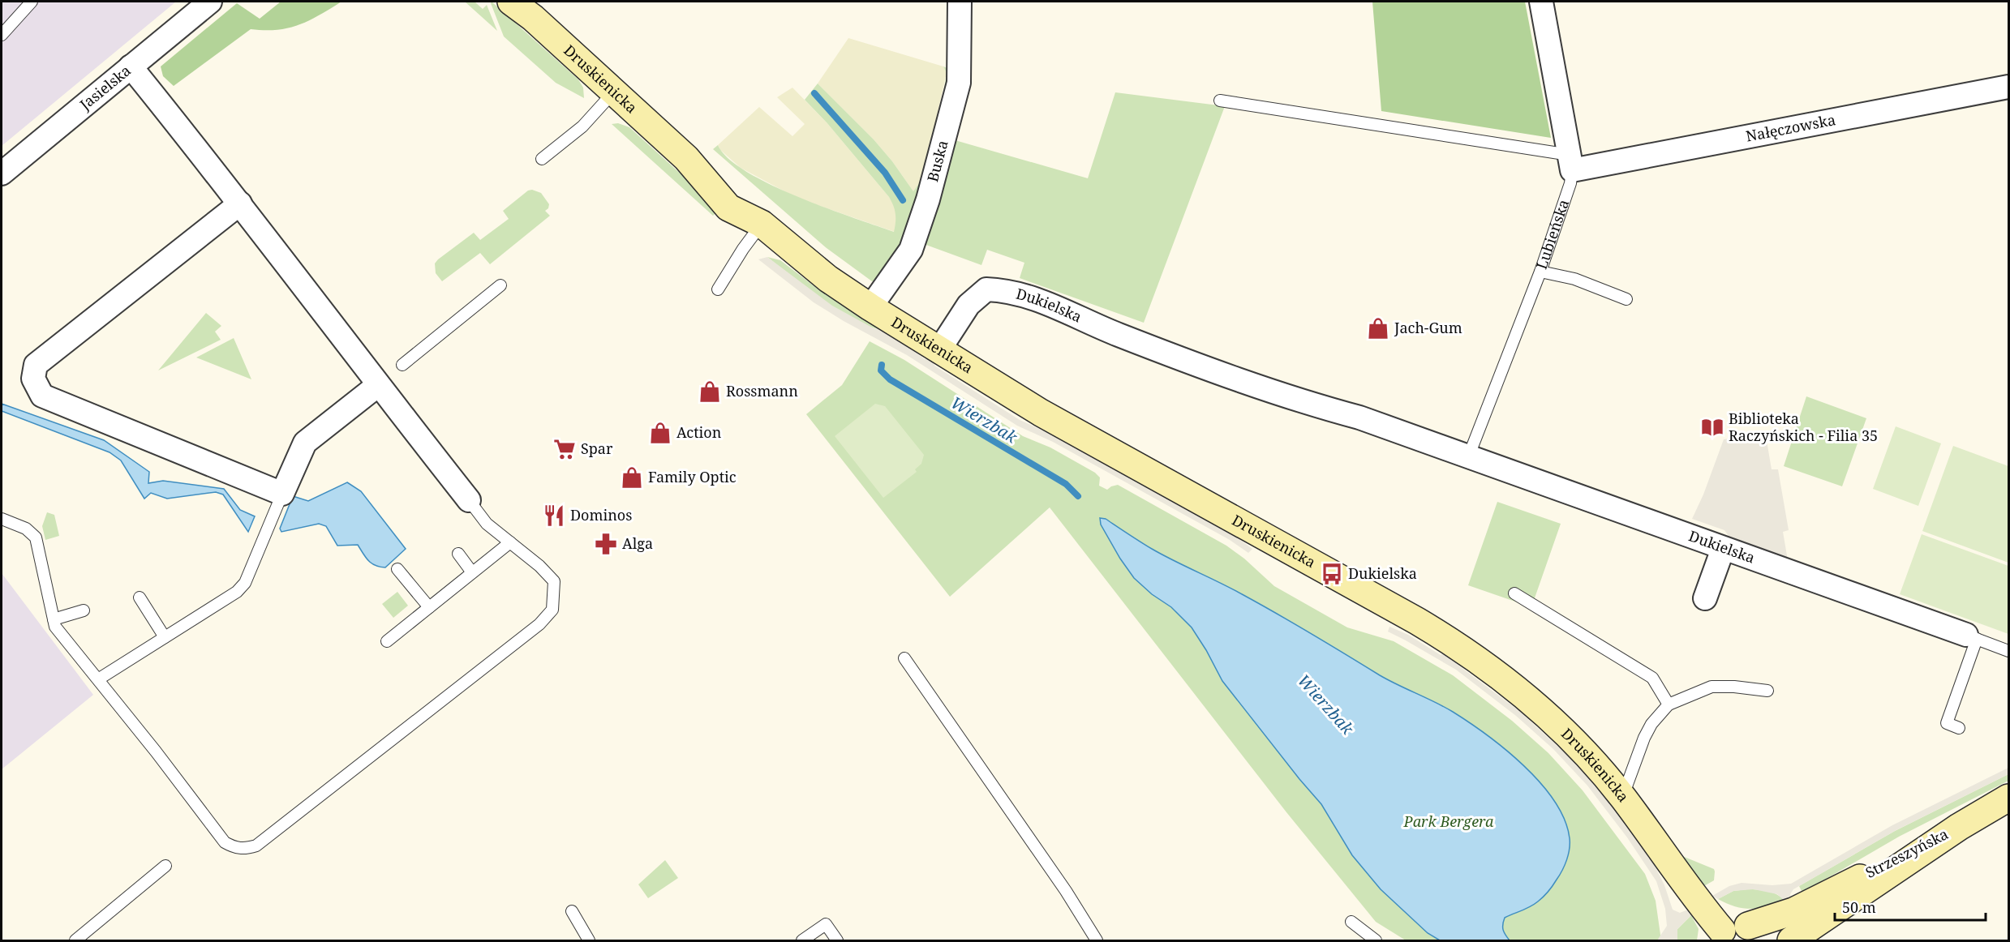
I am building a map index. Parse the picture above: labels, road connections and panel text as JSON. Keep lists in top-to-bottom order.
{
  "streets": {
    "street": [
      "Druskienicka",
      "Jasielska",
      "Nałęczowska",
      "Buska",
      "Lubieńska",
      "Dukielska",
      "Strzeszyńska"
    ]
  },
  "crossings": [
    ["Druskienicka", "Buska"],
    ["Druskienicka", "Dukielska"],
    ["Druskienicka", "Strzeszyńska"],
    ["Nałęczowska", "Lubieńska"],
    ["Lubieńska", "Dukielska"]
  ],
  "water": ["Wierzbak"],
  "parks": ["Park Bergera"],
  "places": {
    "shop": [
      "Jach-Gum",
      "Rossmann",
      "Action",
      "Family Optic"
    ],
    "library": ["Biblioteka Raczyńskich - Filia 35"],
    "supermarket": ["Spar"],
    "restaurant": ["Dominos"],
    "pharmacy": ["Alga"],
    "bus stop": ["Dukielska"]
  },
  "scale_bar": "50 m"
}
